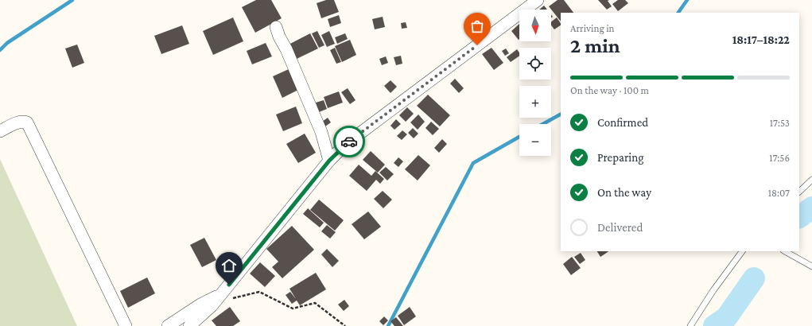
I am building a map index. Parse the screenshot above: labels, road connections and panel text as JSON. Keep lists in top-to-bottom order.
{
  "north": "bottom",
  "page": {
    "map_buttons": ["+", "−"],
    "heading": ["2 min", "Arriving in", "18:17–18:22"],
    "bar": "On the way · 100 m",
    "list": [
      ["Confirmed", "17:53"],
      ["Preparing", "17:56"],
      ["On the way", "18:07"],
      "Delivered"
    ]
  }
}
